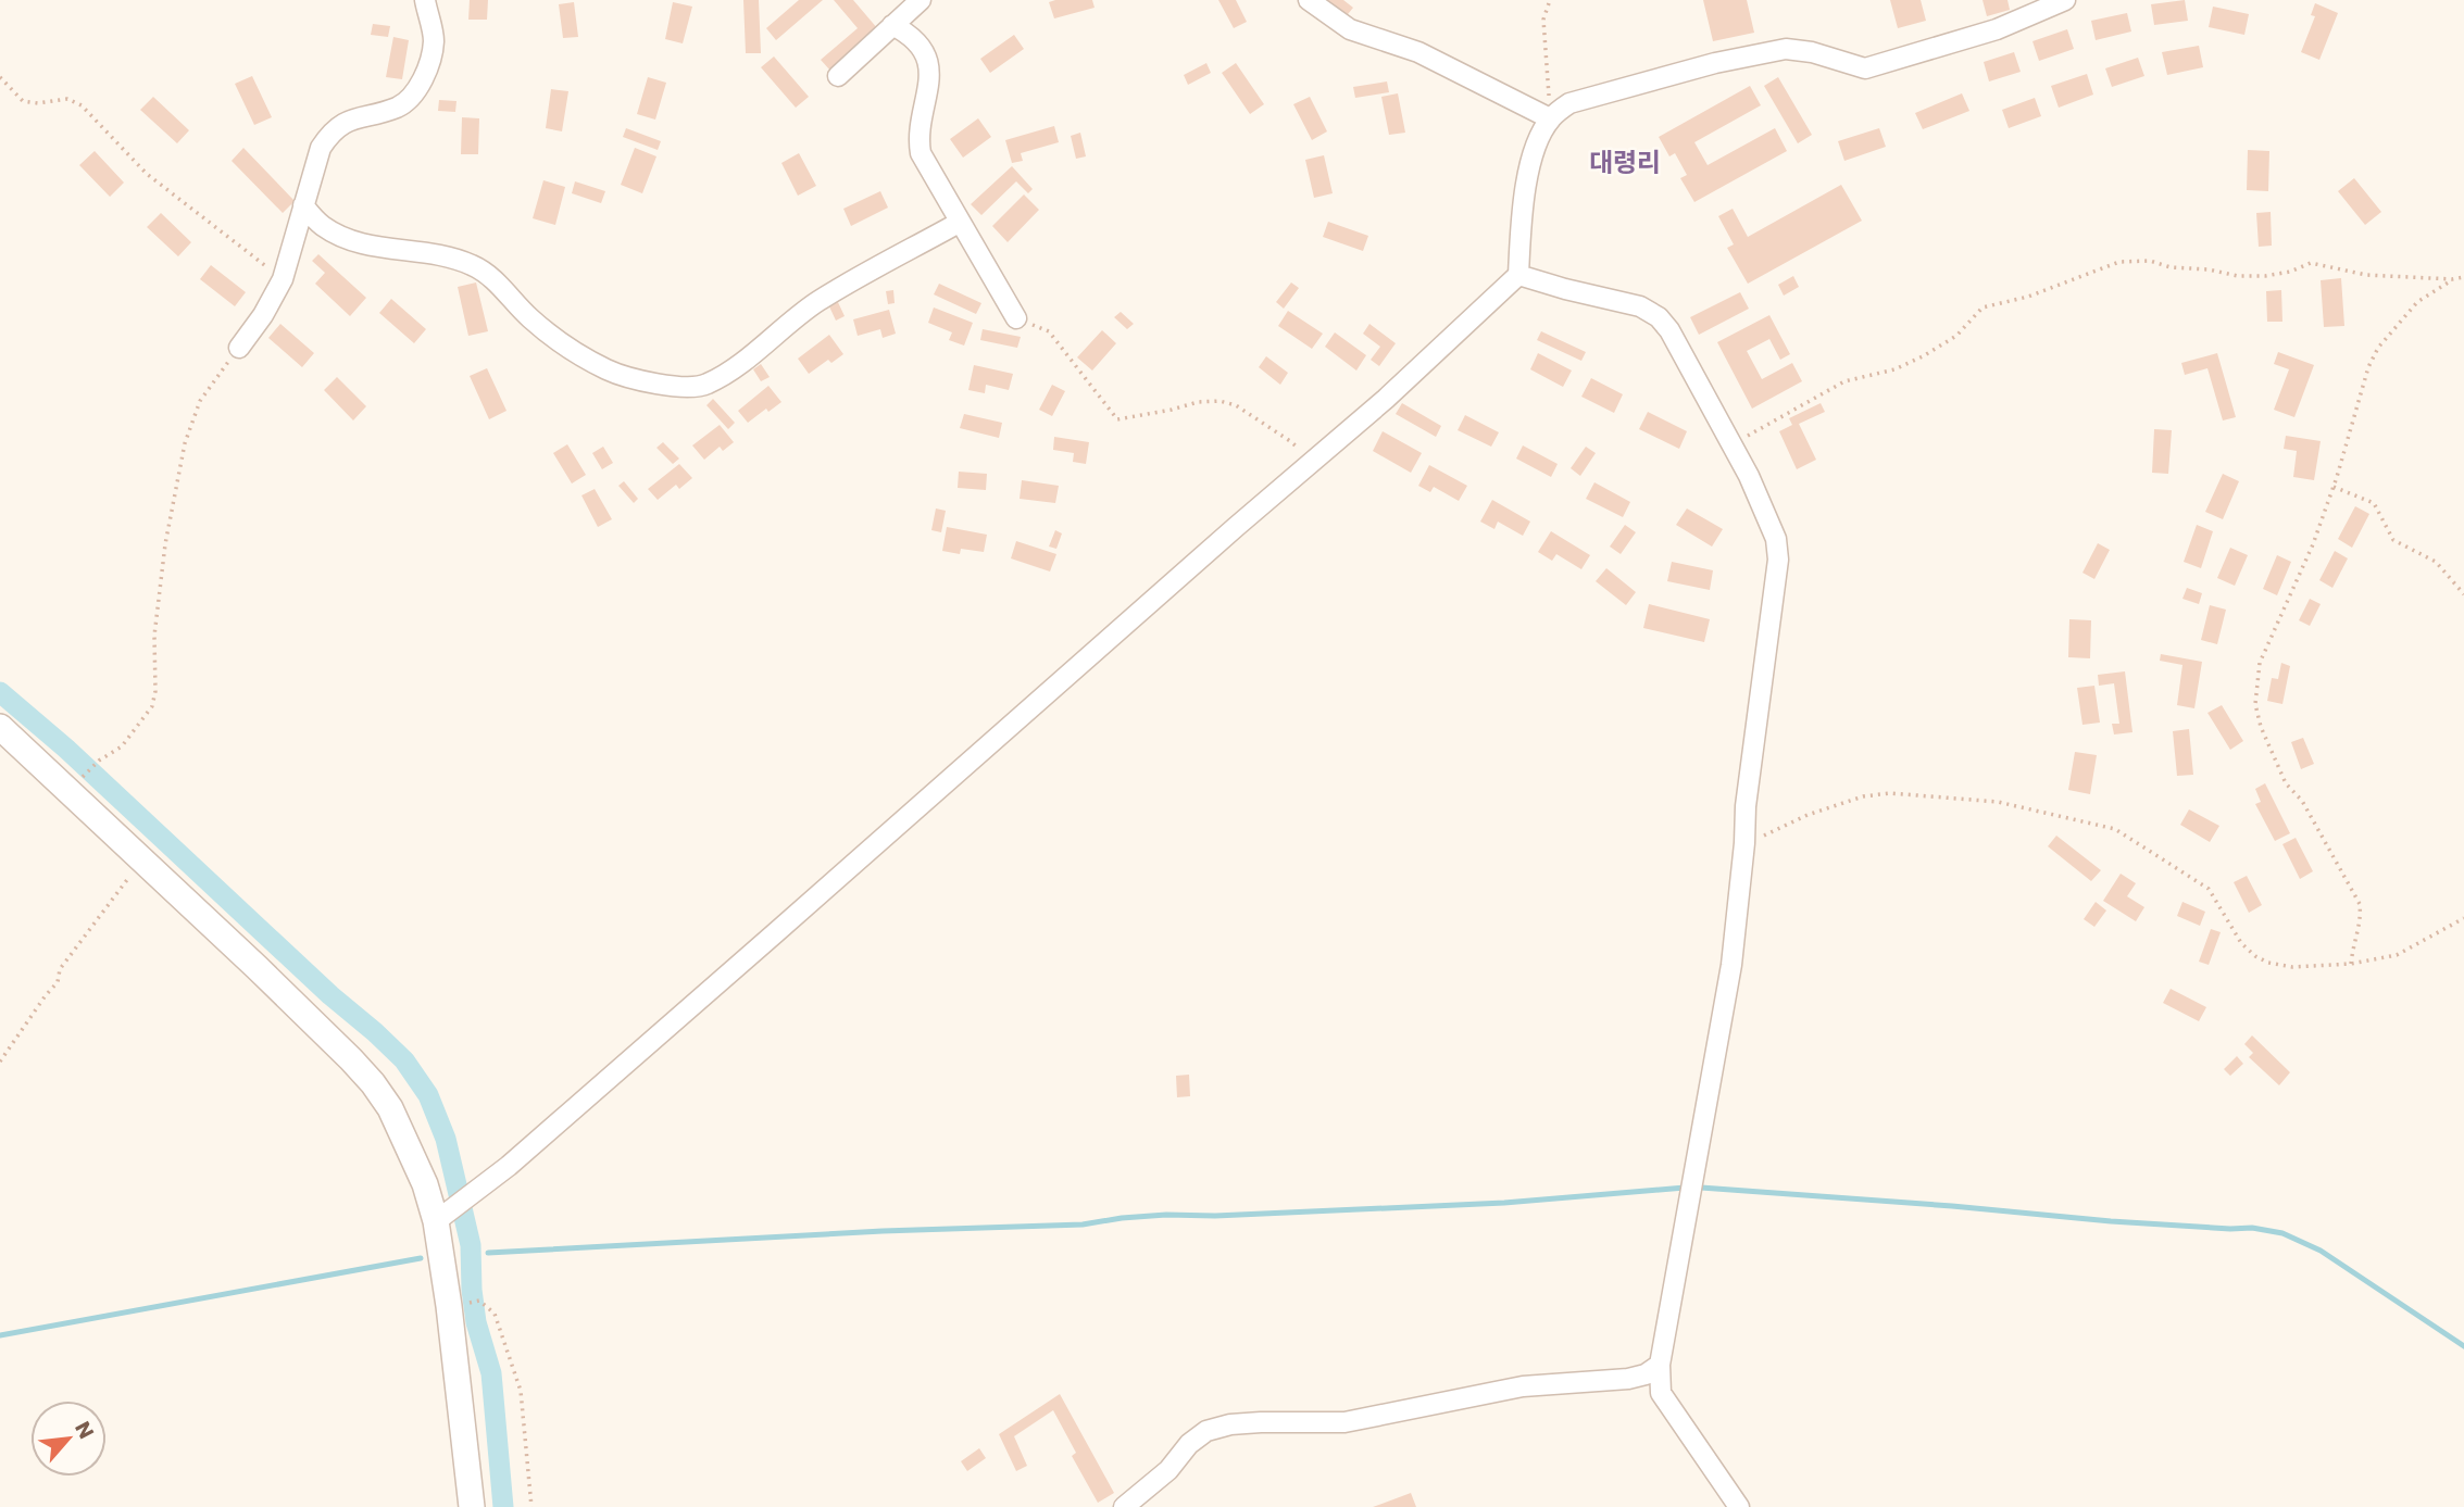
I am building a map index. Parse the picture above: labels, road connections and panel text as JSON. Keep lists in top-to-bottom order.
{
  "districts": ["대령리"],
  "north": "top right"
}
